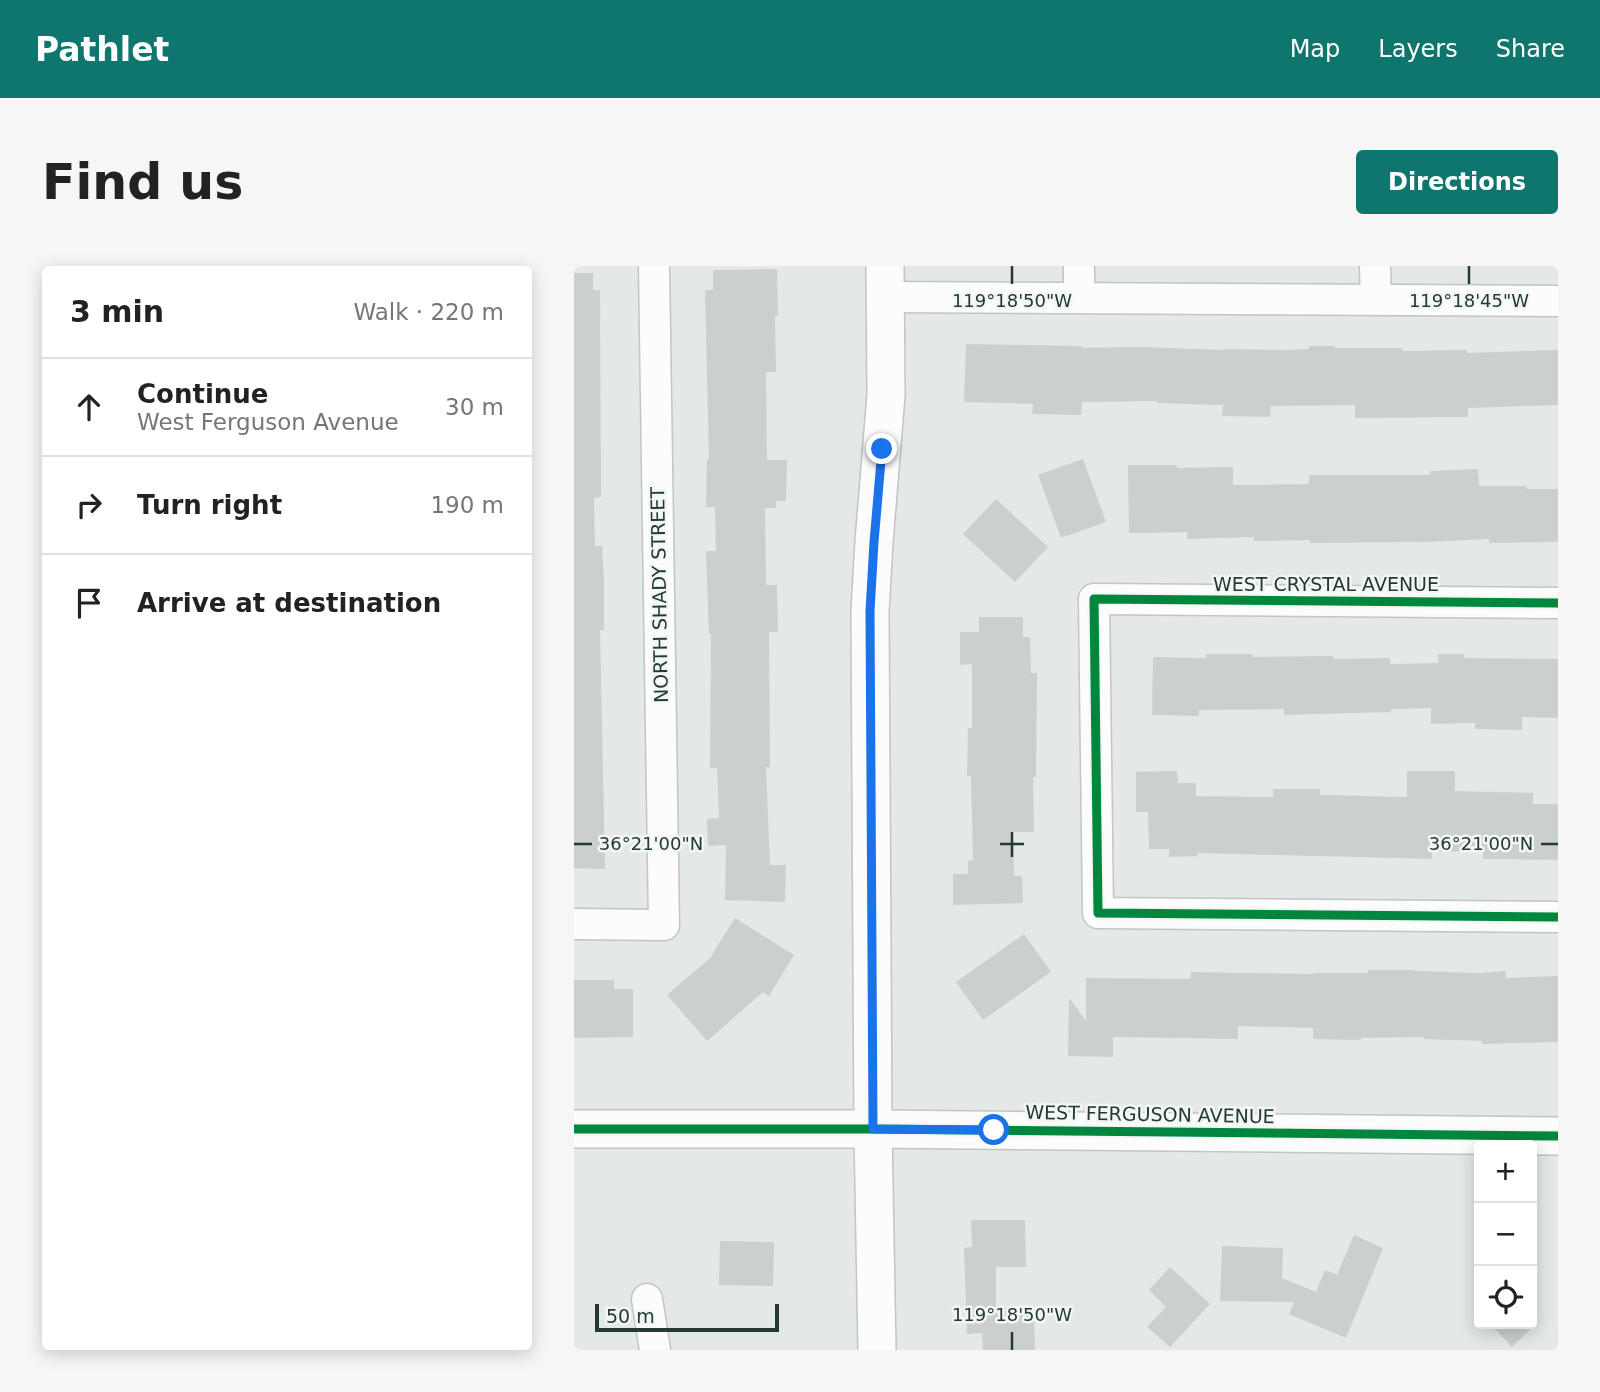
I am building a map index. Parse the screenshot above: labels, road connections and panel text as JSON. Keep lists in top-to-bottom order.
{
  "streets": {
    "street": ["WEST CRYSTAL AVENUE", "NORTH SHADY STREET", "WEST FERGUSON AVENUE"]
  },
  "scale_bar": "50 m",
  "page": {
    "header": "Pathlet",
    "nav": ["Map", "Layers", "Share"],
    "buttons": "Directions",
    "title": "Find us",
    "heading": ["3 min", "Walk · 220 m"],
    "list": [
      ["Continue", "West Ferguson Avenue", "30 m"],
      ["Turn right", "190 m"],
      "Arrive at destination"
    ],
    "map_buttons": ["+", "−"],
    "scale": "50 m"
  },
  "coordinates": ["119°18'50\"W", "119°18'45\"W", "36°21'00\"N"]
}
